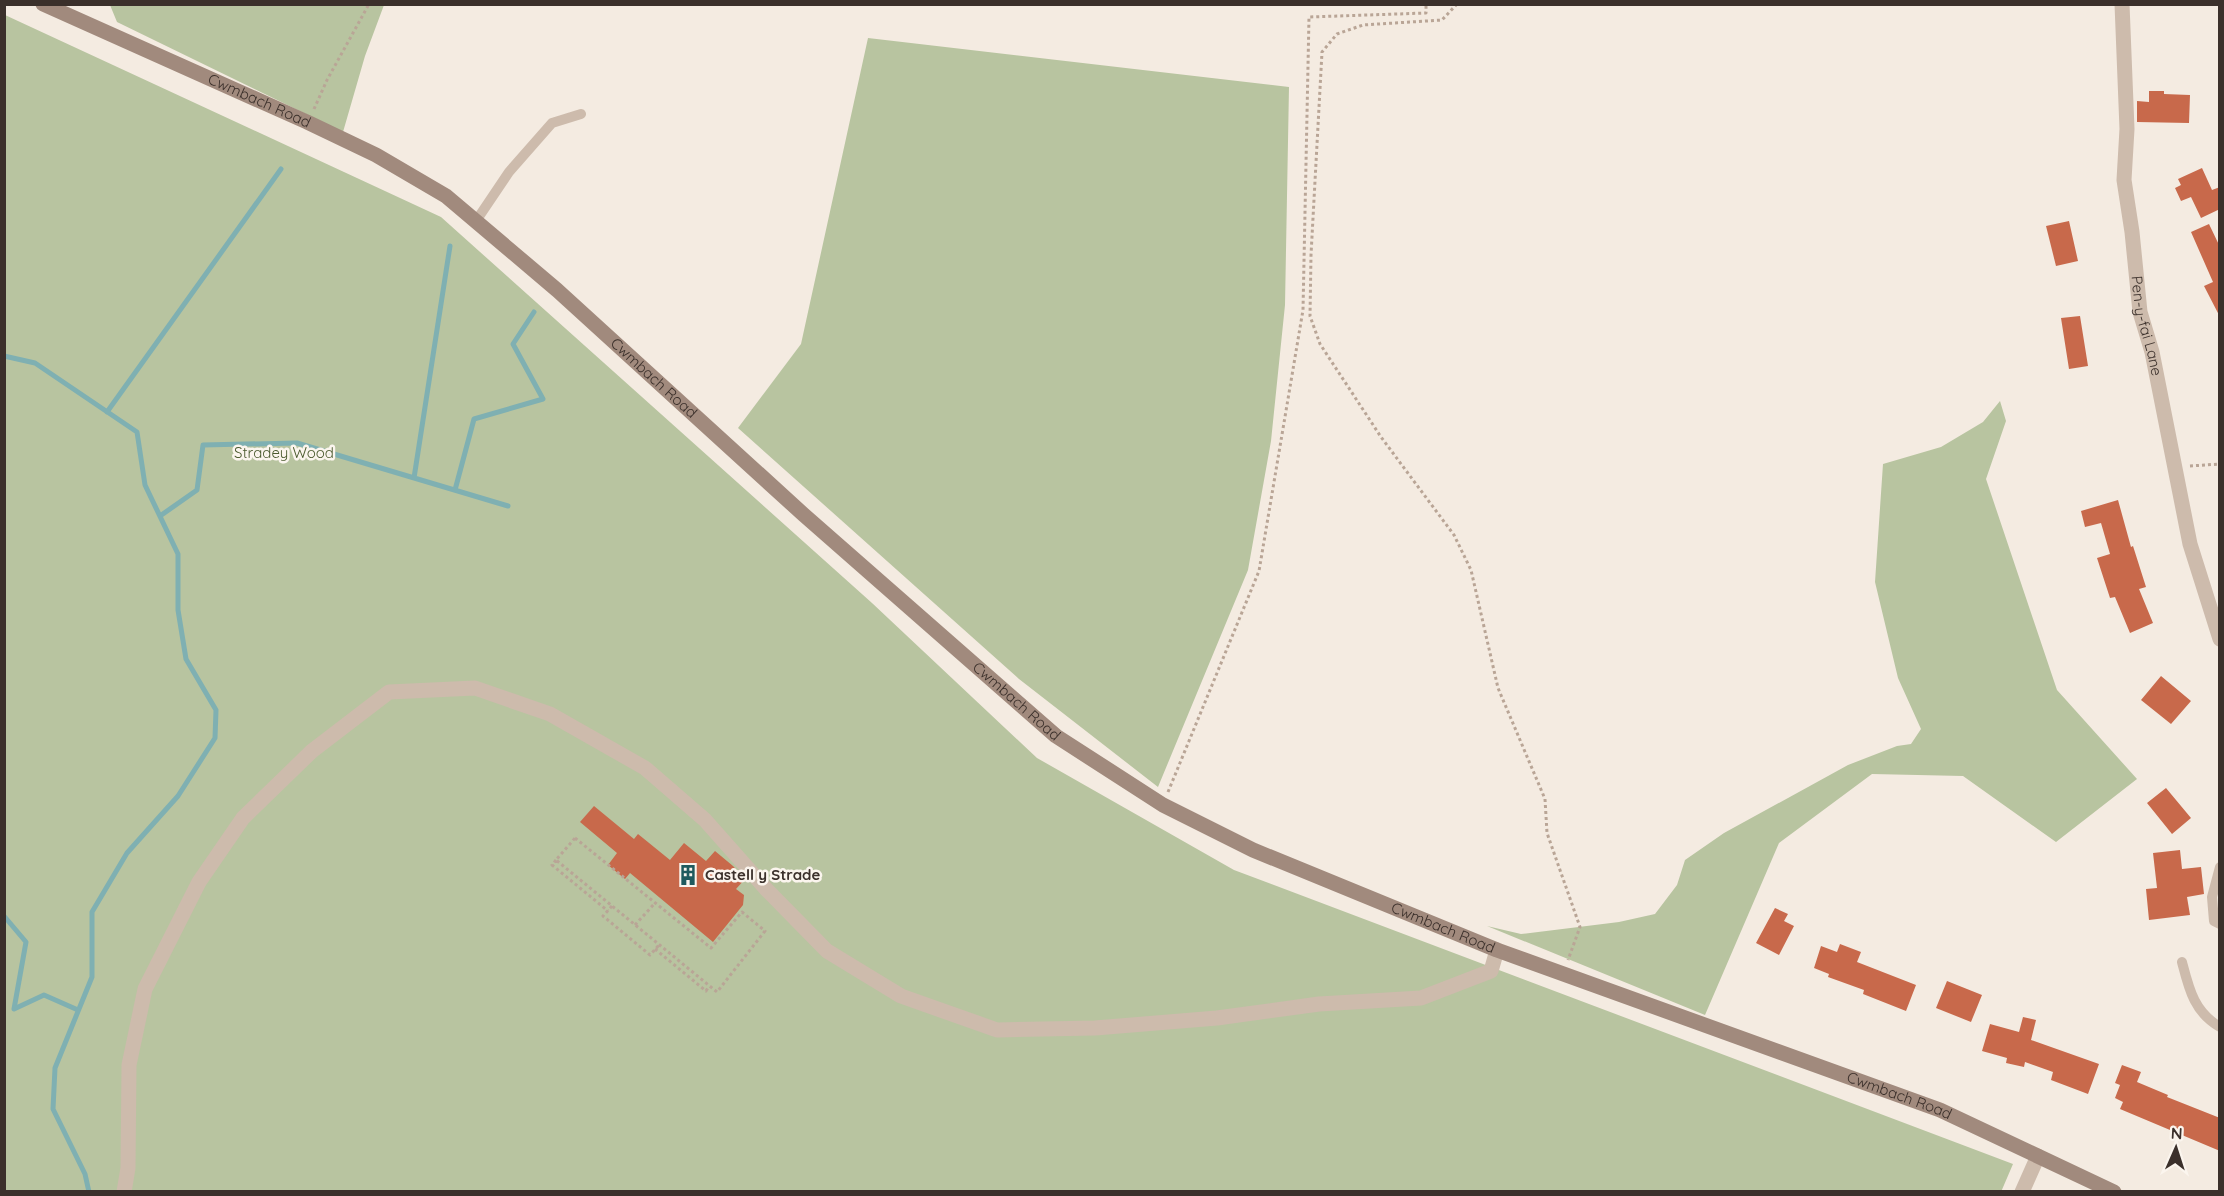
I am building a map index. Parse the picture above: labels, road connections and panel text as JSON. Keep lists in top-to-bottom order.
{
  "streets": {
    "main road": ["Cwmbach Road"],
    "street": ["Pen-y-fai Lane"]
  },
  "parks": ["Stradey Wood"],
  "places": {
    "building": ["Castell y Strade"]
  },
  "north": "top"
}
